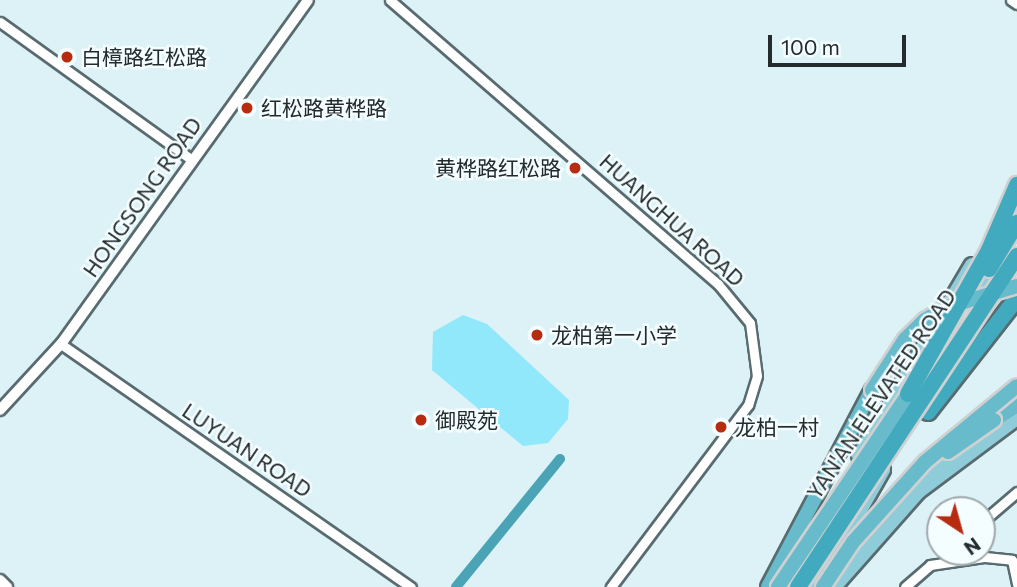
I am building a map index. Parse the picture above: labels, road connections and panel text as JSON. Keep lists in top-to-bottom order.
{
  "streets": {
    "highway": ["YAN'AN ELEVATED ROAD"],
    "street": ["HONGSONG ROAD", "HUANGHUA ROAD", "LUYUAN ROAD"]
  },
  "crossings": [
    ["HONGSONG ROAD", "LUYUAN ROAD"]
  ],
  "places": [
    "白樟路红松路",
    "红松路黄桦路",
    "黄桦路红松路",
    "龙柏第一小学",
    "御殿苑",
    "龙柏一村"
  ],
  "scale_bar": "100 m",
  "north": "bottom right"
}
